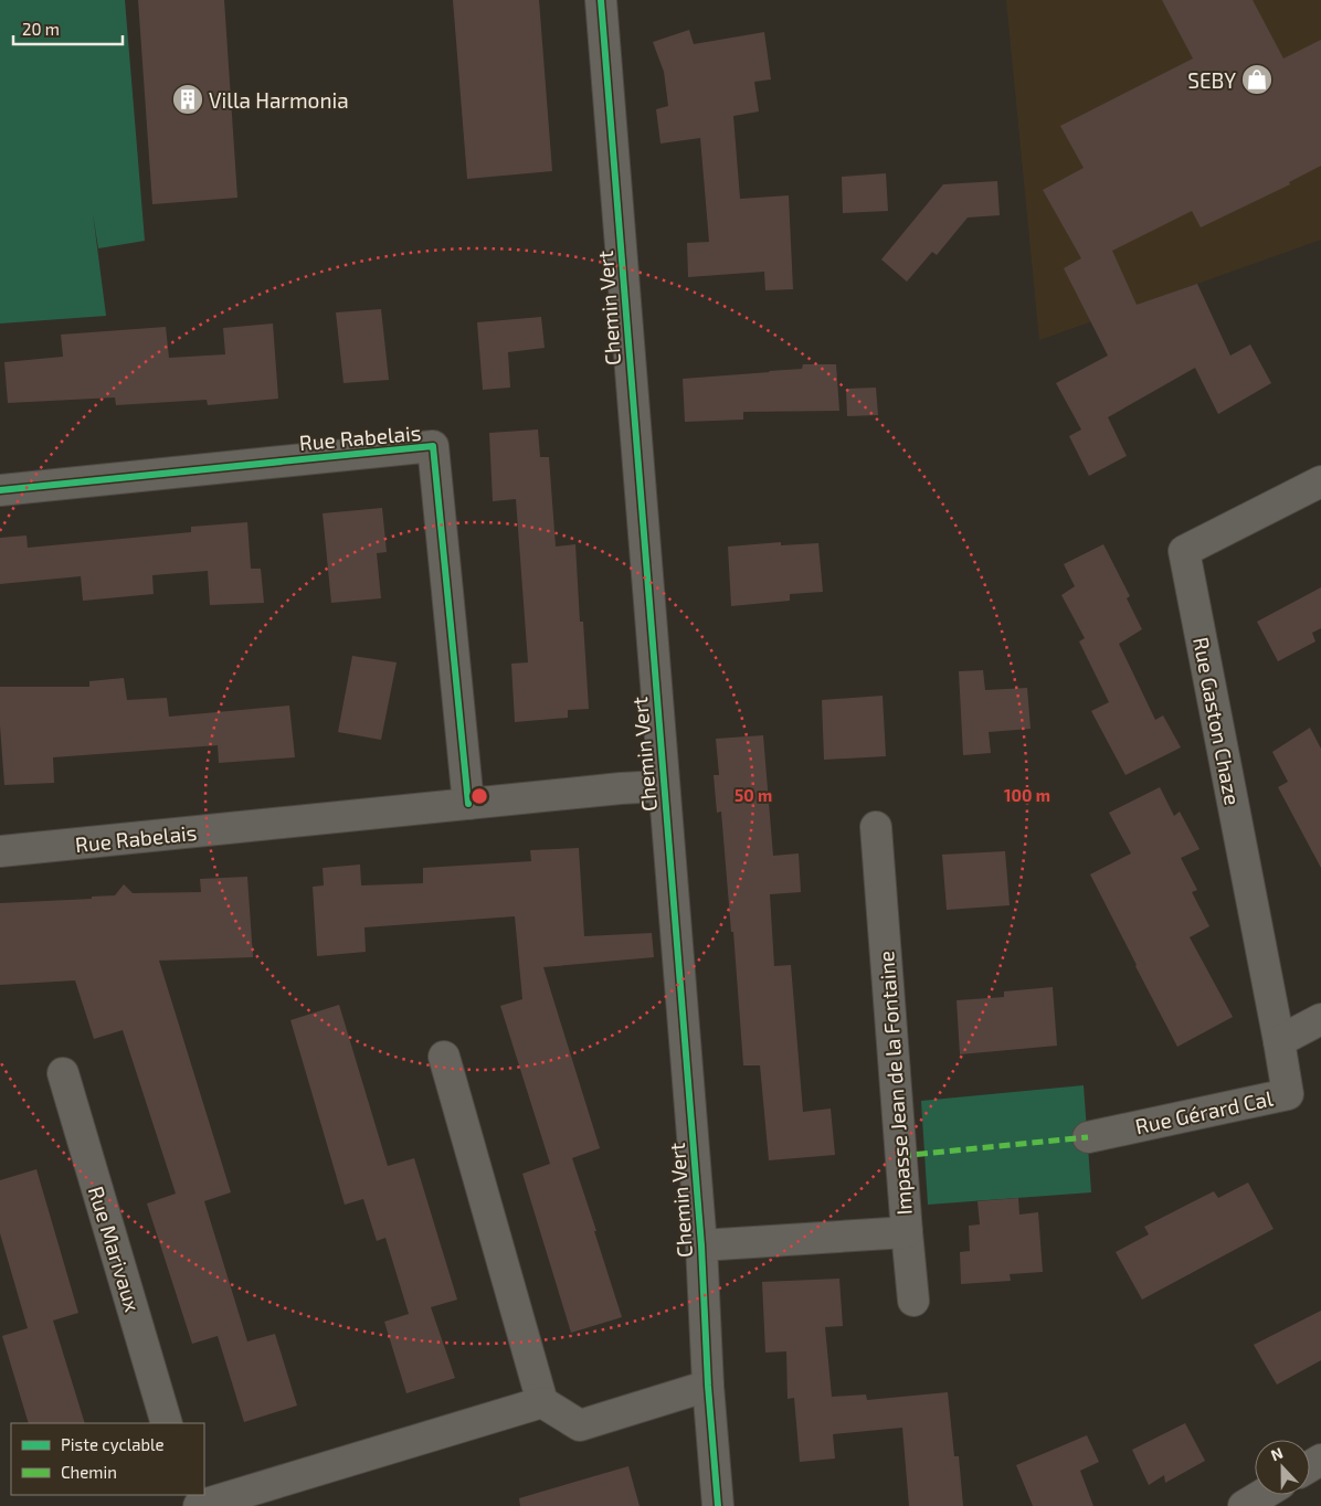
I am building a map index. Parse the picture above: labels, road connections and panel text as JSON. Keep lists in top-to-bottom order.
{
  "streets": {
    "street": [
      "Chemin Vert",
      "Rue Rabelais",
      "Rue Gaston Chaze",
      "Impasse Jean de la Fontaine",
      "Rue Gérard Cal",
      "Rue Marivaux"
    ]
  },
  "crossings": [
    ["Chemin Vert", "Rue Rabelais"],
    ["Chemin Vert", "Impasse Jean de la Fontaine"],
    ["Rue Gaston Chaze", "Rue Gérard Cal"]
  ],
  "places": {
    "shop": ["SEBY"],
    "building": ["Villa Harmonia"]
  },
  "legend": ["Piste cyclable", "Chemin"],
  "scale_bar": "20 m",
  "north": "top",
  "rings": ["50 m", "100 m"]
}
